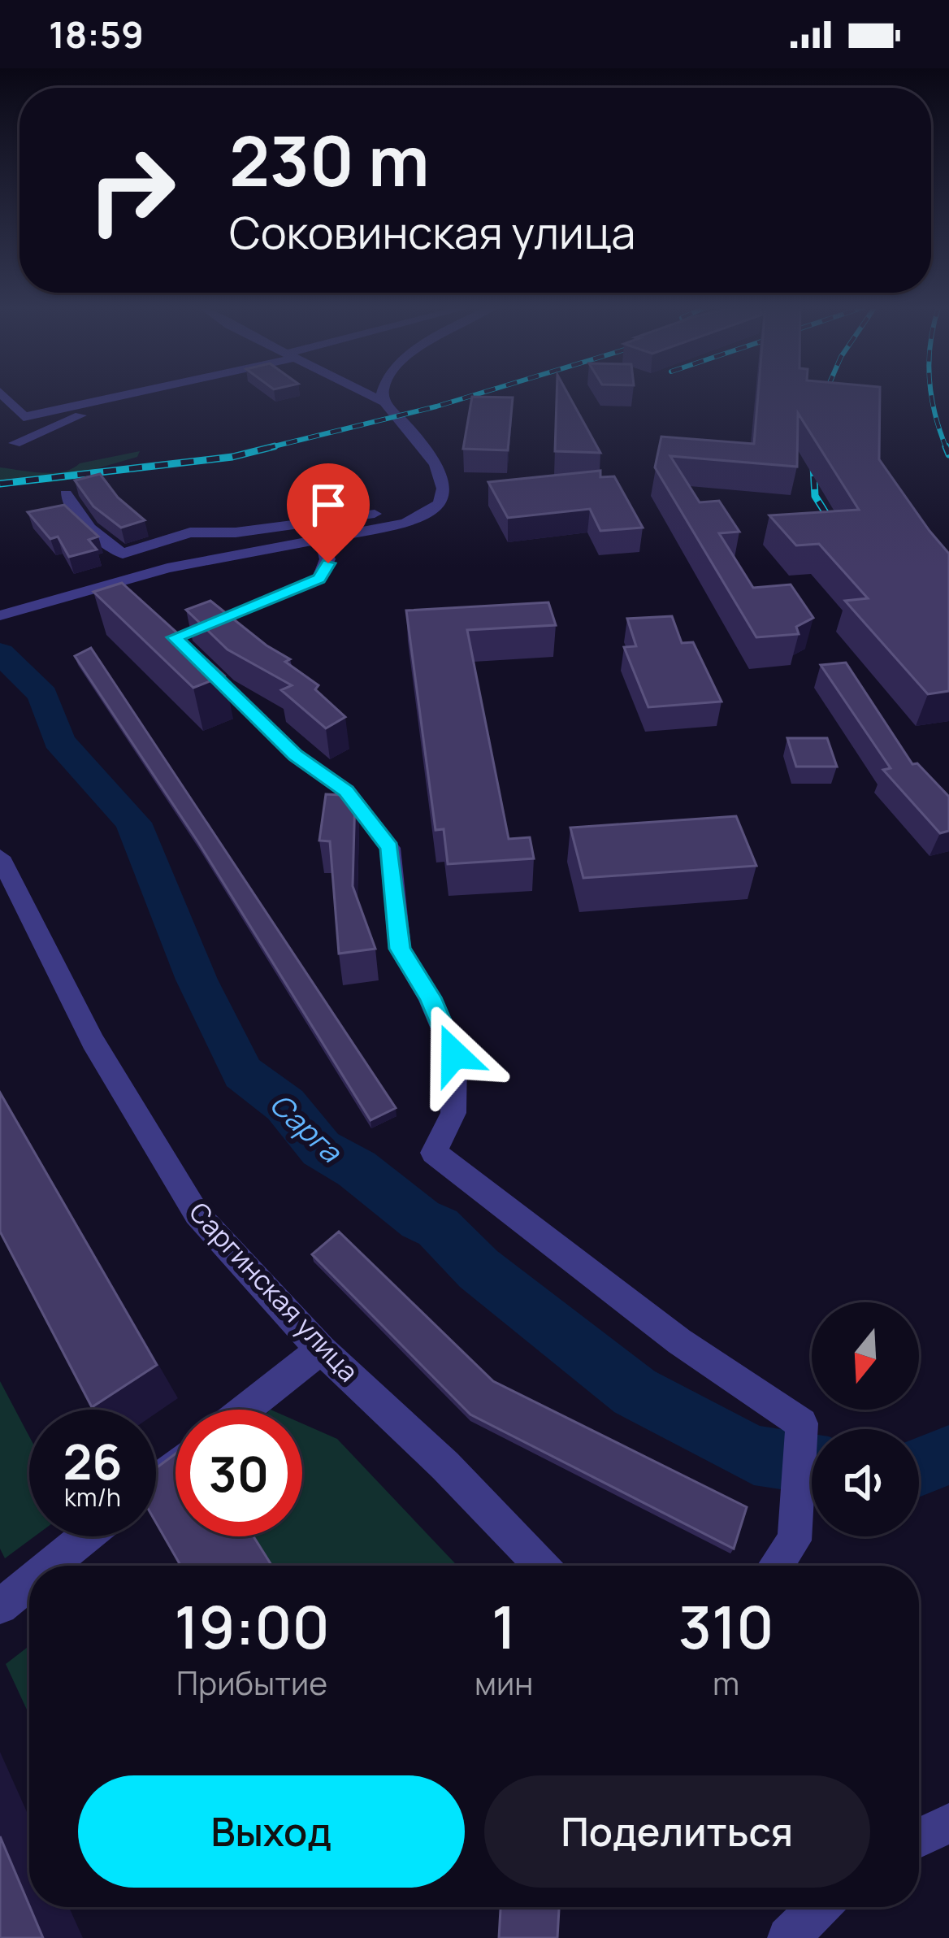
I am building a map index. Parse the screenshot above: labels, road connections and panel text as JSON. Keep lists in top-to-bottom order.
{
  "streets": {
    "street": ["Саргинская улица"]
  },
  "water": ["Сарга"],
  "north": "bottom",
  "page": {
    "status": "18:59",
    "turn": ["230 m", "Соковинская улица"],
    "speed": "26 km/h",
    "limit": "30",
    "eta": [
      "19:00",
      "Прибытие",
      "1",
      "мин",
      "310",
      "m"
    ],
    "buttons": ["Выход", "Поделиться"]
  }
}
